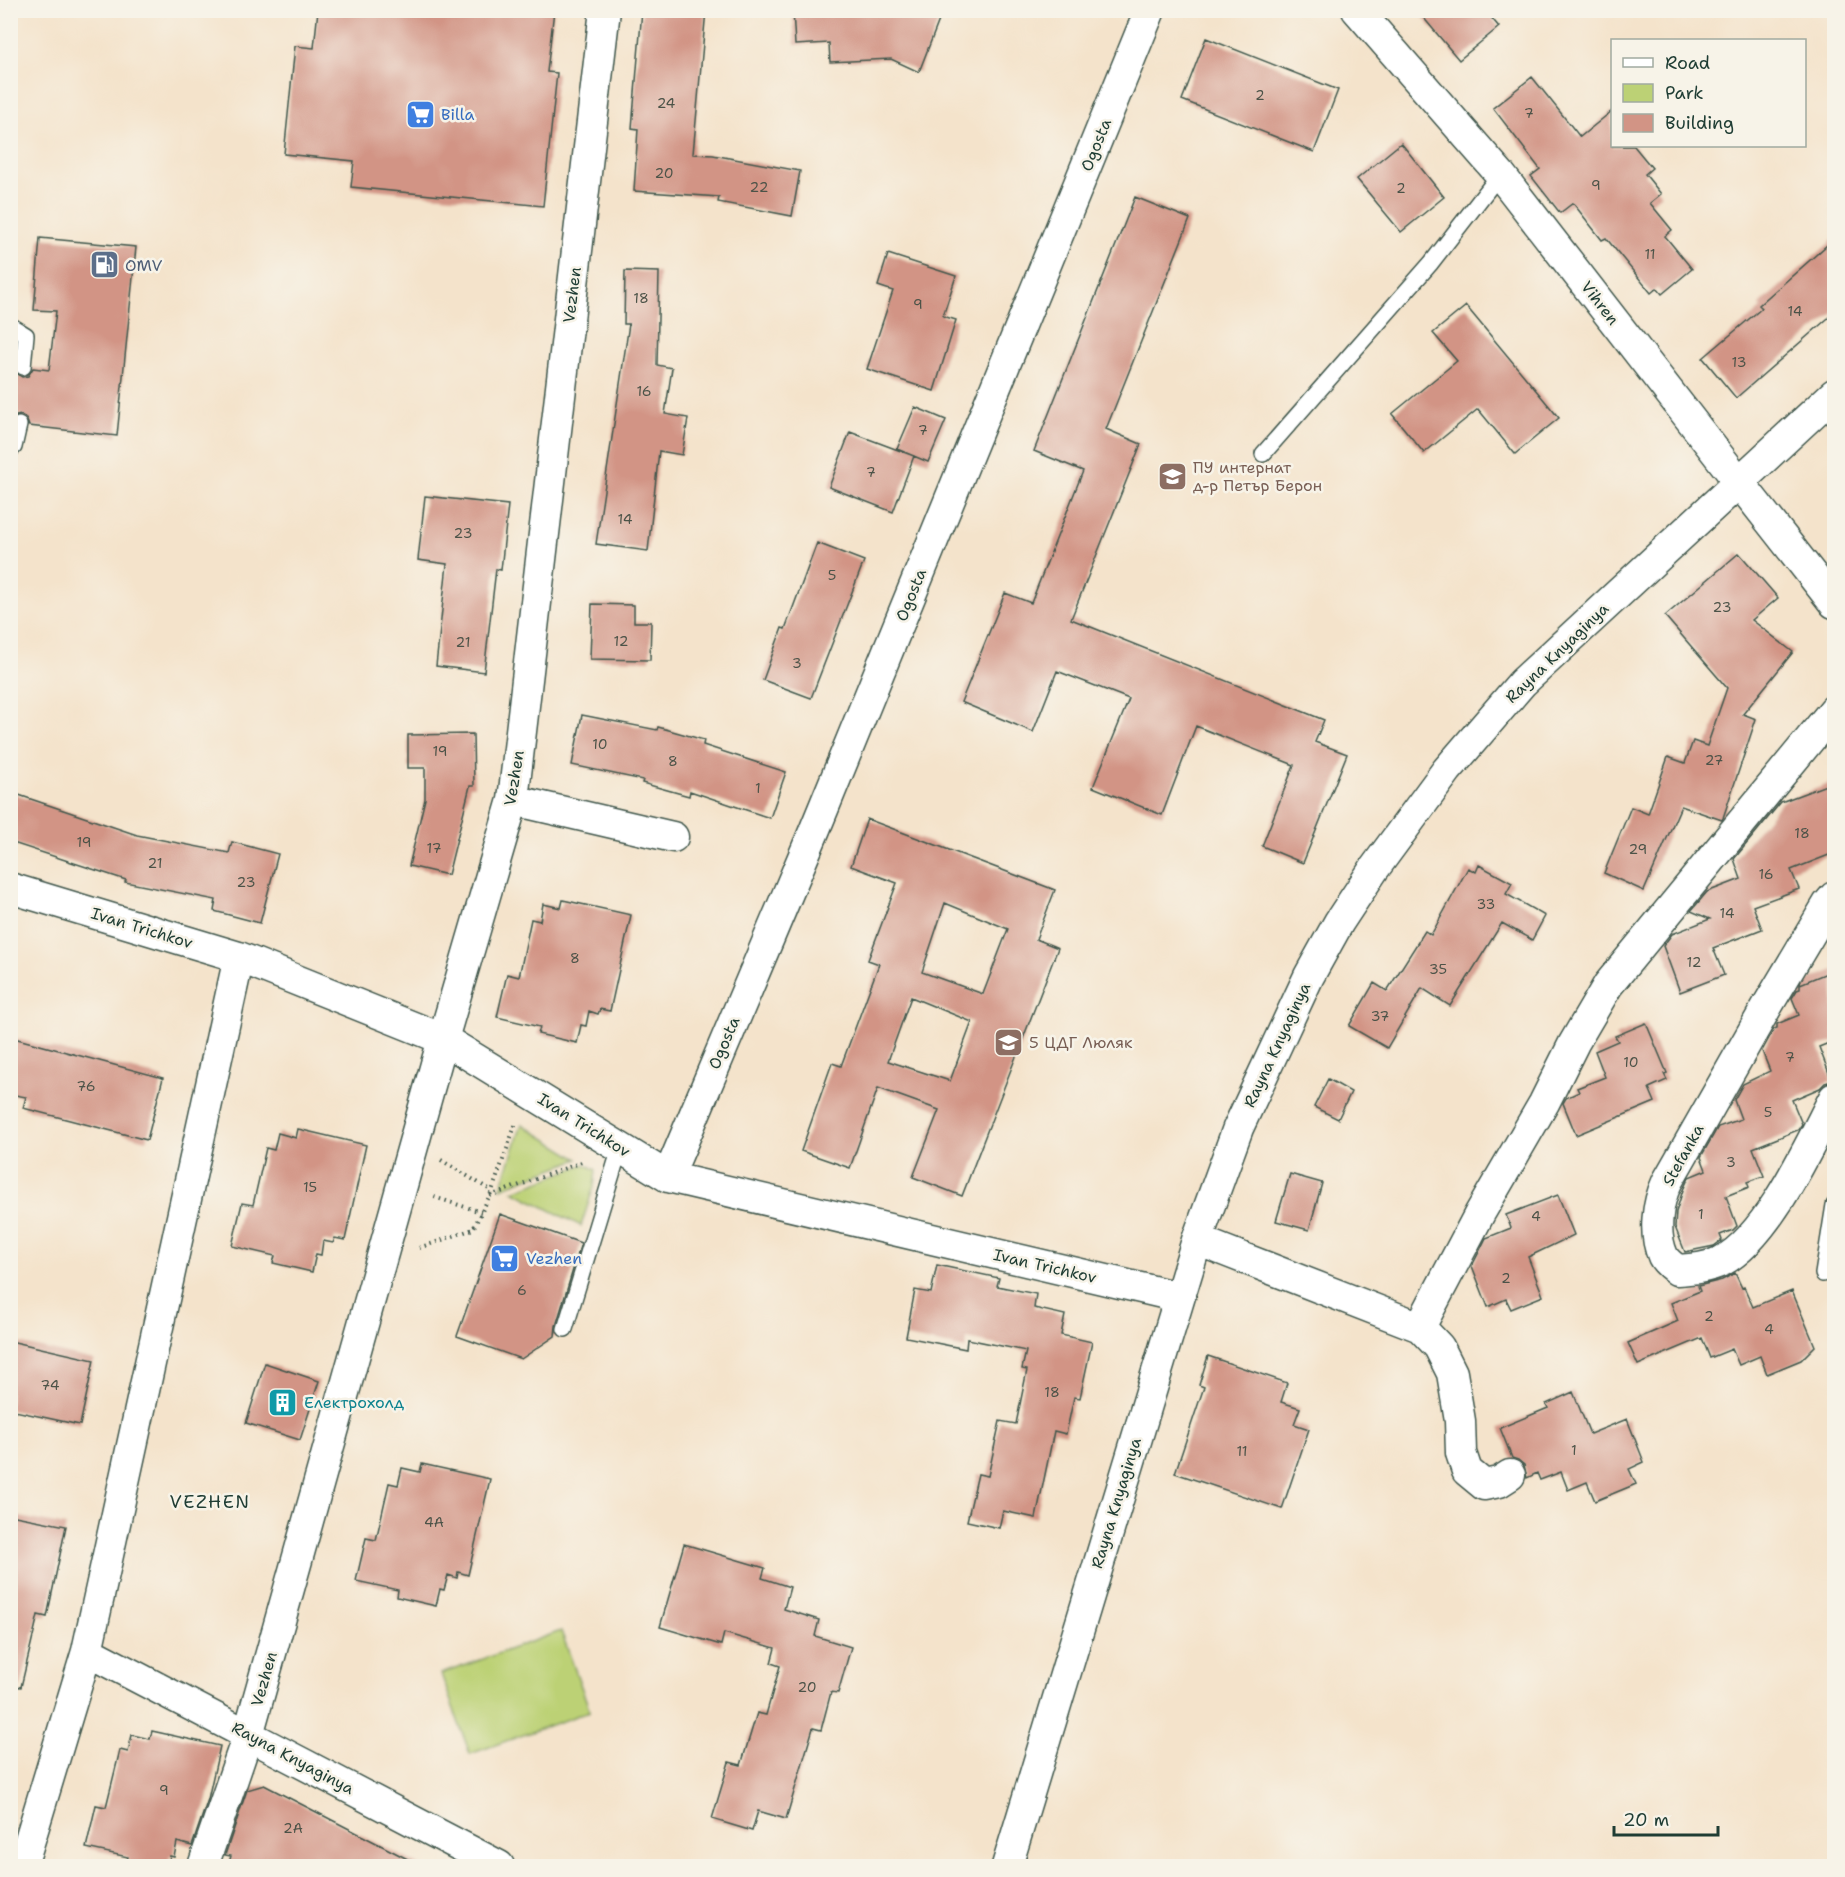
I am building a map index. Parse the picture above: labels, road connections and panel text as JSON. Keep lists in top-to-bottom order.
{
  "streets": {
    "street": [
      "Ogosta",
      "Vezhen",
      "Vihren",
      "Rayna Knyaginya",
      "Ivan Trichkov",
      "Stefanka"
    ]
  },
  "crossings": [
    ["Ogosta", "Ivan Trichkov"],
    ["Vezhen", "Rayna Knyaginya"],
    ["Vezhen", "Ivan Trichkov"],
    ["Vihren", "Rayna Knyaginya"],
    ["Rayna Knyaginya", "Ivan Trichkov"]
  ],
  "districts": ["VEZHEN"],
  "places": {
    "supermarket": ["Billa", "Vezhen"],
    "fuel station": ["OMV"],
    "school or university": ["ПУ интернат д-р Петър Берон", "5 ЦДГ Люляк"],
    "building": ["Електрохолд"]
  },
  "house_numbers": [
    "2",
    "24",
    "7",
    "20",
    "9",
    "22",
    "2",
    "11",
    "18",
    "9",
    "14",
    "13",
    "16",
    "7",
    "7",
    "14",
    "23",
    "5",
    "23",
    "12",
    "21",
    "3",
    "10",
    "19",
    "27",
    "8",
    "1",
    "18",
    "19",
    "17",
    "29",
    "21",
    "16",
    "23",
    "33",
    "14",
    "8",
    "12",
    "35",
    "37",
    "7",
    "10",
    "76",
    "5",
    "3",
    "15",
    "1",
    "4",
    "2",
    "6",
    "2",
    "4",
    "74",
    "18",
    "1",
    "11",
    "4A",
    "20",
    "9",
    "2А"
  ],
  "legend": ["Road", "Park", "Building"],
  "scale_bar": "20 m"
}
